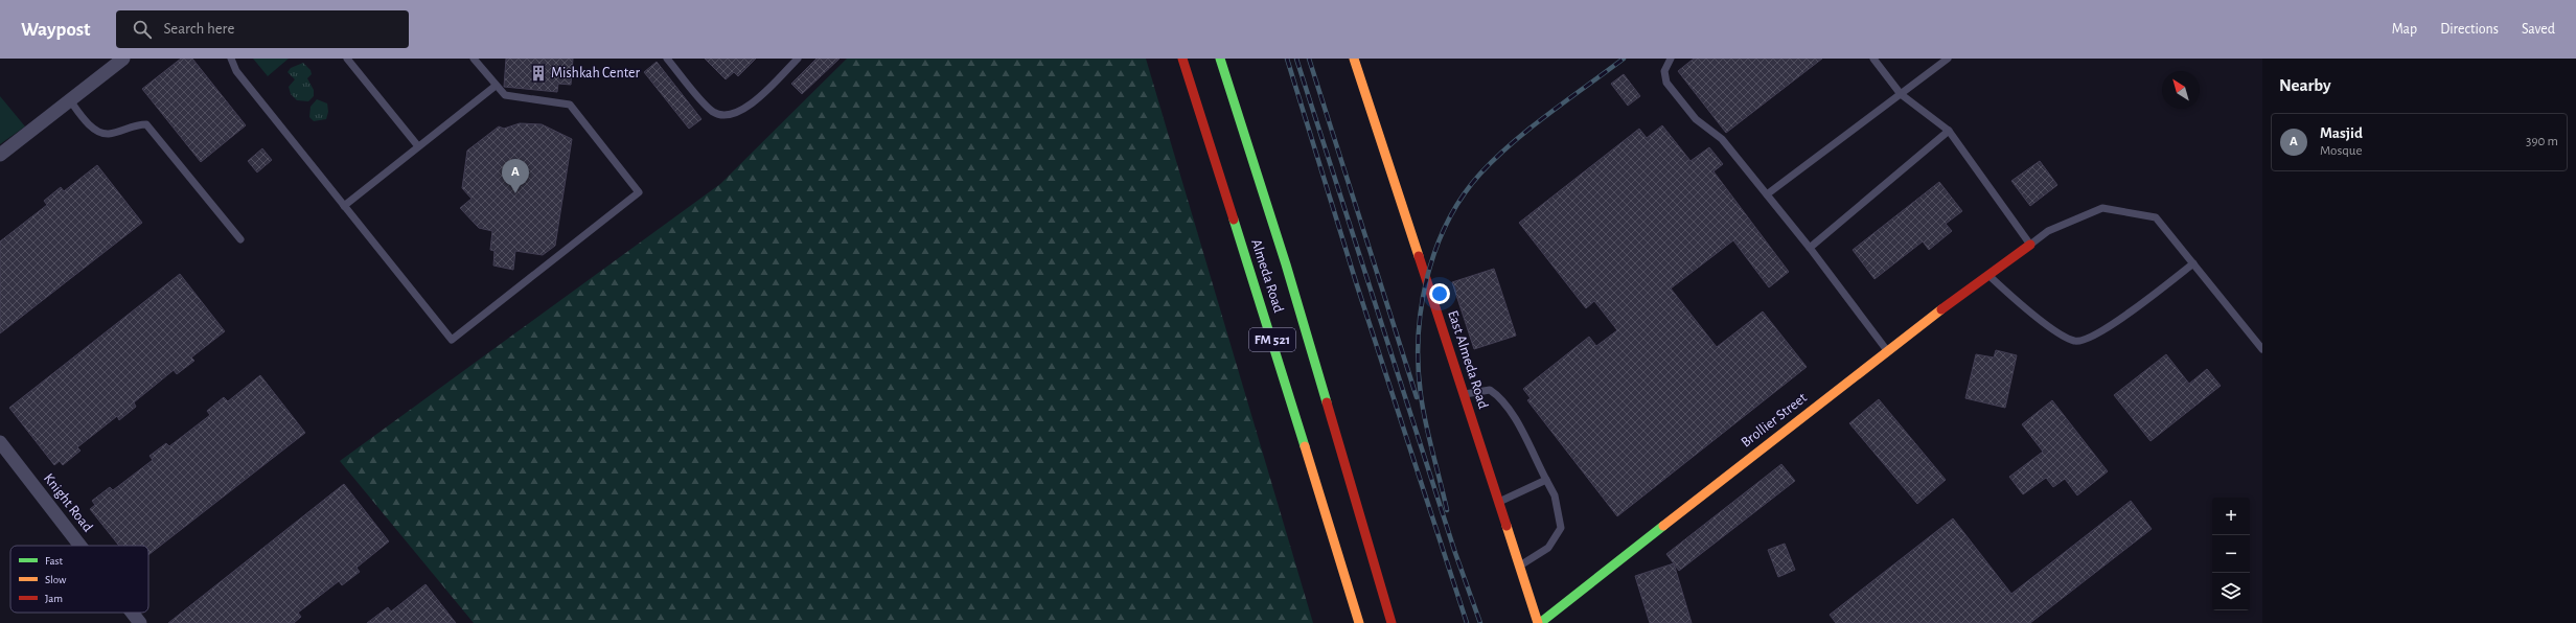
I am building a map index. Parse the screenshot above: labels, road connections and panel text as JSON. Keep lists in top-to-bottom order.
{
  "streets": {
    "street": [
      "Almeda Road",
      "FM 521",
      "East Almeda Road",
      "Brollier Street",
      "Knight Road"
    ]
  },
  "crossings": [
    ["East Almeda Road", "Brollier Street"]
  ],
  "places": {
    "building": ["Mishkah Center"]
  },
  "legend": ["Fast", "Slow", "Jam"],
  "north": "top left",
  "page": {
    "header": "Waypost",
    "search": "Search here",
    "nav": ["Map", "Directions", "Saved"],
    "heading": "Nearby",
    "list": [
      {
        "mark": "A",
        "name": "Masjid",
        "note": "Mosque",
        "value": "390 m"
      }
    ],
    "pins": "A",
    "map_buttons": ["+", "−"]
  }
}
